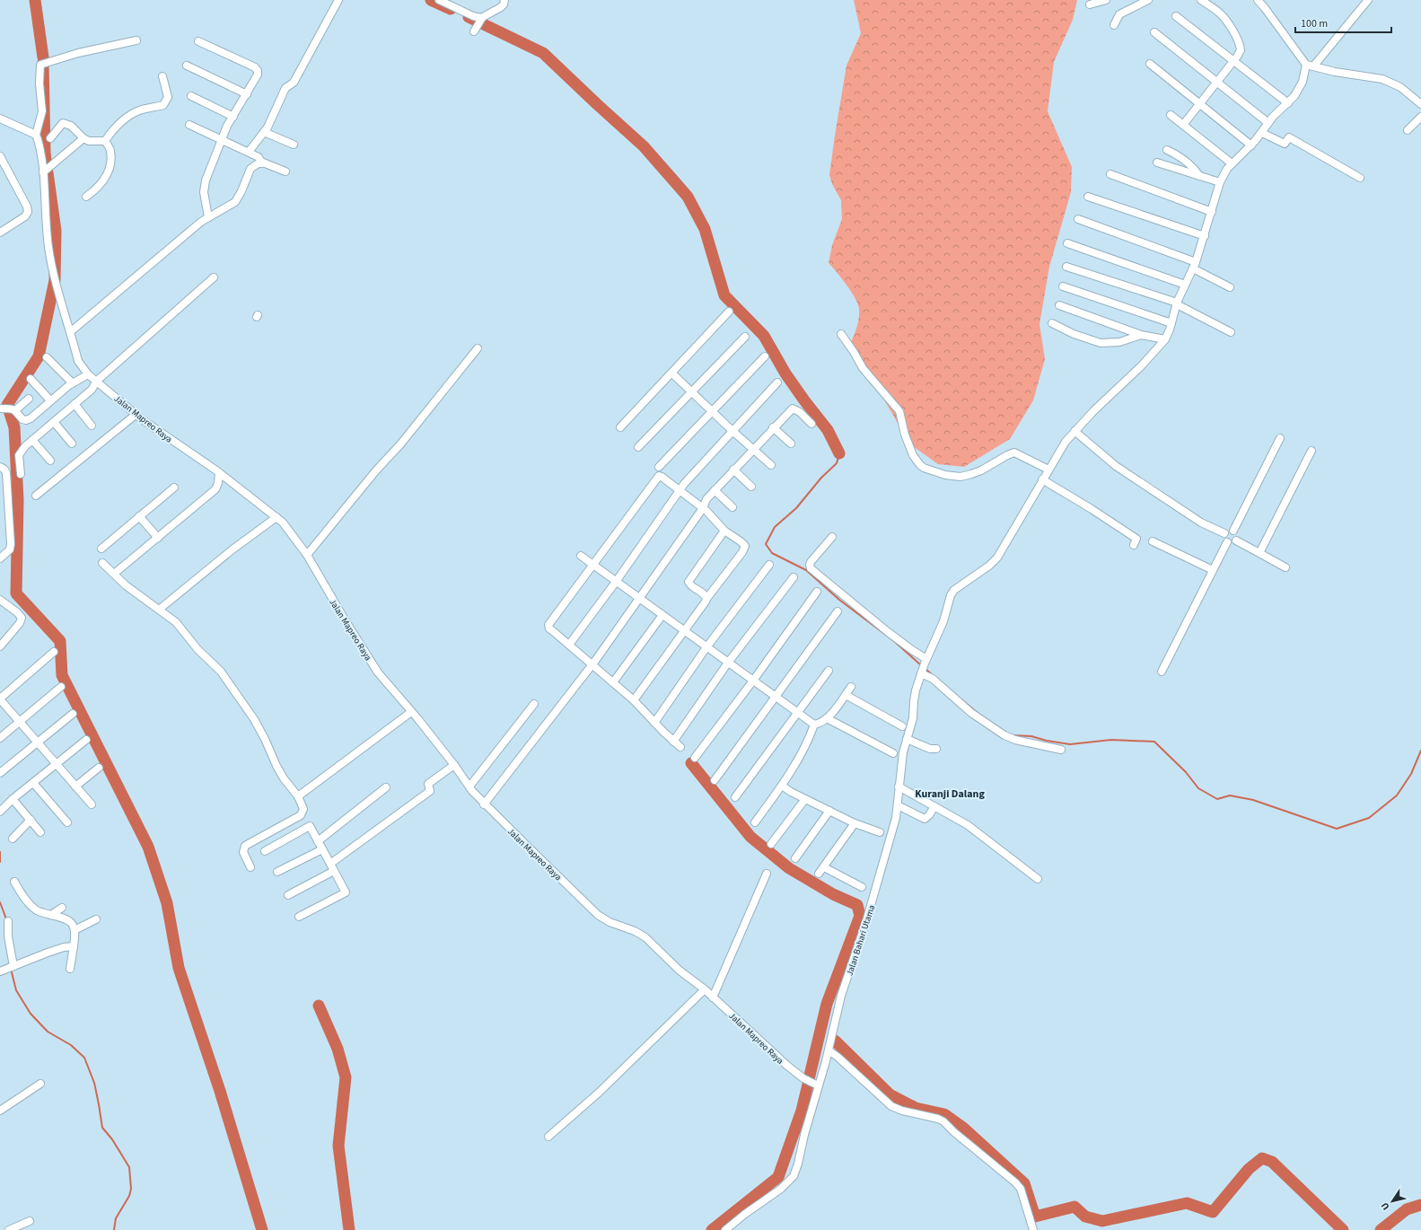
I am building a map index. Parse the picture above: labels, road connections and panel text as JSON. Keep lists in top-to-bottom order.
{
  "streets": {
    "street": ["Jalan Mapreo Raya", "Jalan Bahari Utama"]
  },
  "crossings": [
    ["Jalan Mapreo Raya", "Jalan Bahari Utama"]
  ],
  "districts": ["Kuranji Dalang"],
  "scale_bar": "100 m",
  "north": "bottom left"
}
